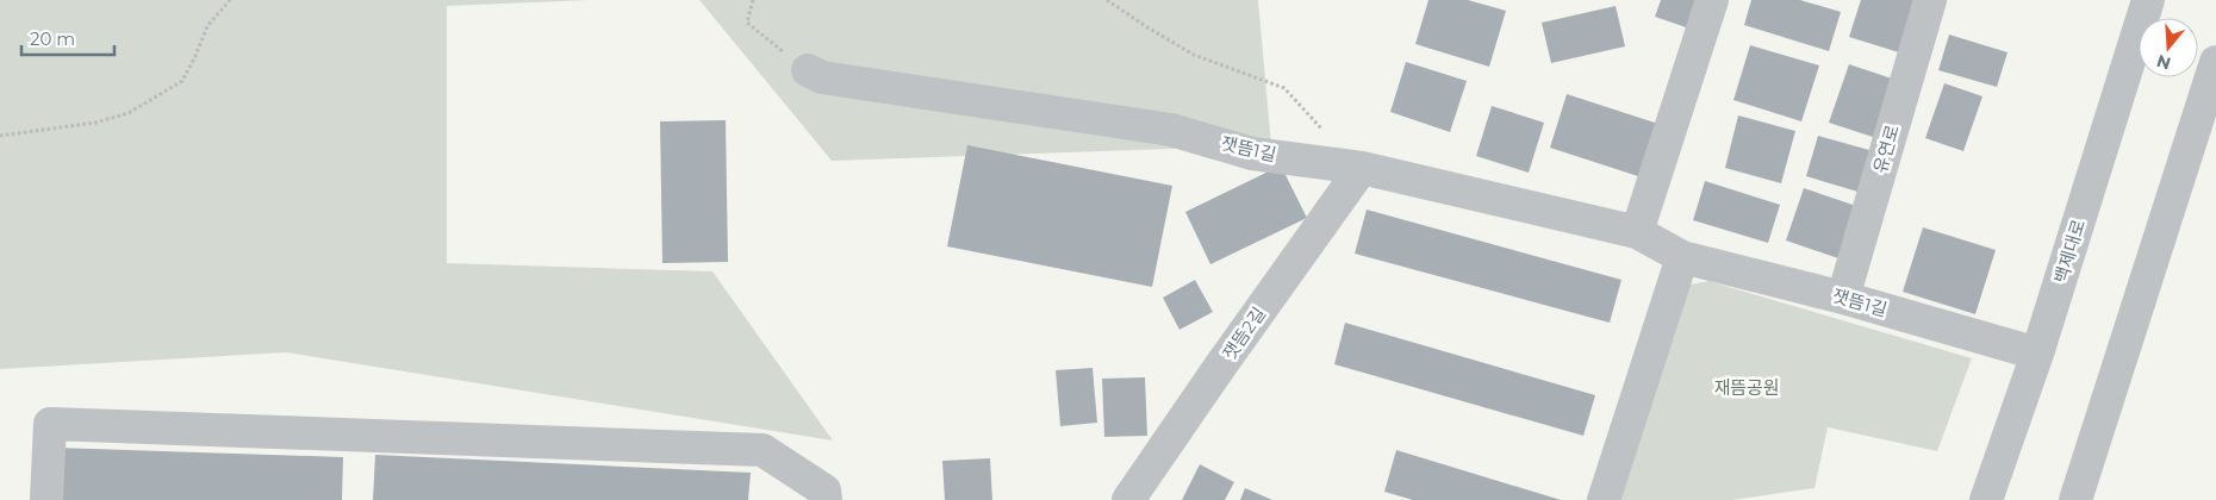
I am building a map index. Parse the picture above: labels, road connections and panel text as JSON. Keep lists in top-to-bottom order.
{
  "streets": {
    "street": [
      "잿뜸1길",
      "유연로",
      "백제대로",
      "잿뜸2길"
    ]
  },
  "crossings": [
    ["잿뜸1길", "유연로"],
    ["잿뜸1길", "백제대로"],
    ["잿뜸1길", "잿뜸2길"]
  ],
  "parks": ["재뜸공원"],
  "scale_bar": "20 m",
  "north": "bottom"
}
